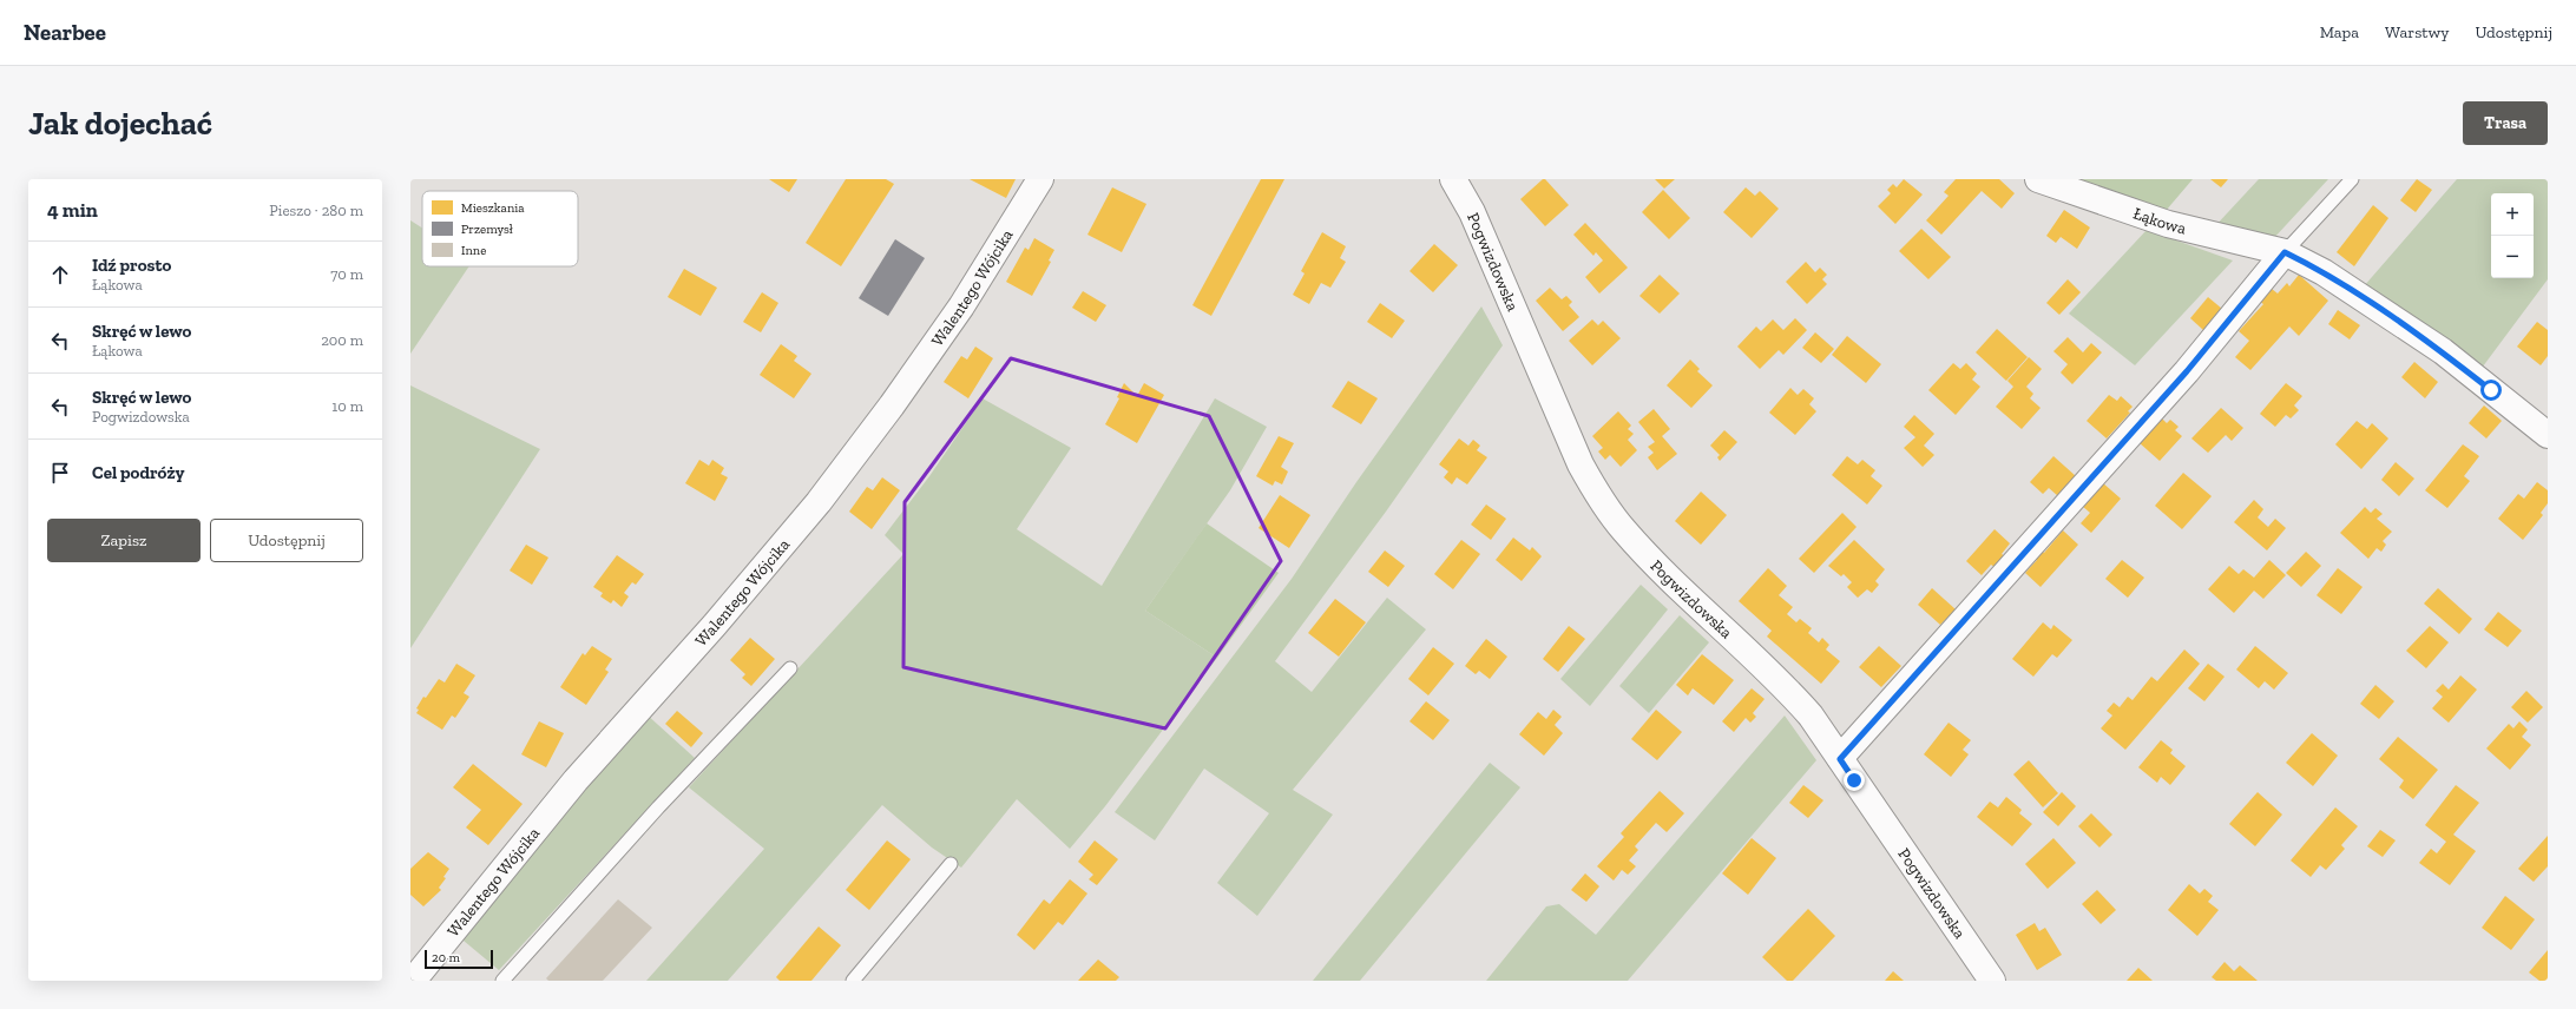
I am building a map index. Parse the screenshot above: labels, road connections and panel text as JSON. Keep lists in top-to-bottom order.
{
  "streets": {
    "street": ["Łąkowa", "Pogwizdowska", "Walentego Wójcika"]
  },
  "legend": ["Mieszkania", "Przemysł", "Inne"],
  "scale_bar": "20 m",
  "page": {
    "header": "Nearbee",
    "nav": ["Mapa", "Warstwy", "Udostępnij"],
    "buttons": [
      "Trasa",
      ["Zapisz", "Udostępnij"]
    ],
    "title": "Jak dojechać",
    "heading": ["4 min", "Pieszo · 280 m"],
    "map_buttons": ["+", "−"],
    "list": [
      ["Idź prosto", "Łąkowa", "70 m"],
      ["Skręć w lewo", "Łąkowa", "200 m"],
      ["Skręć w lewo", "Pogwizdowska", "10 m"],
      "Cel podróży"
    ],
    "scale": "20 m"
  }
}
